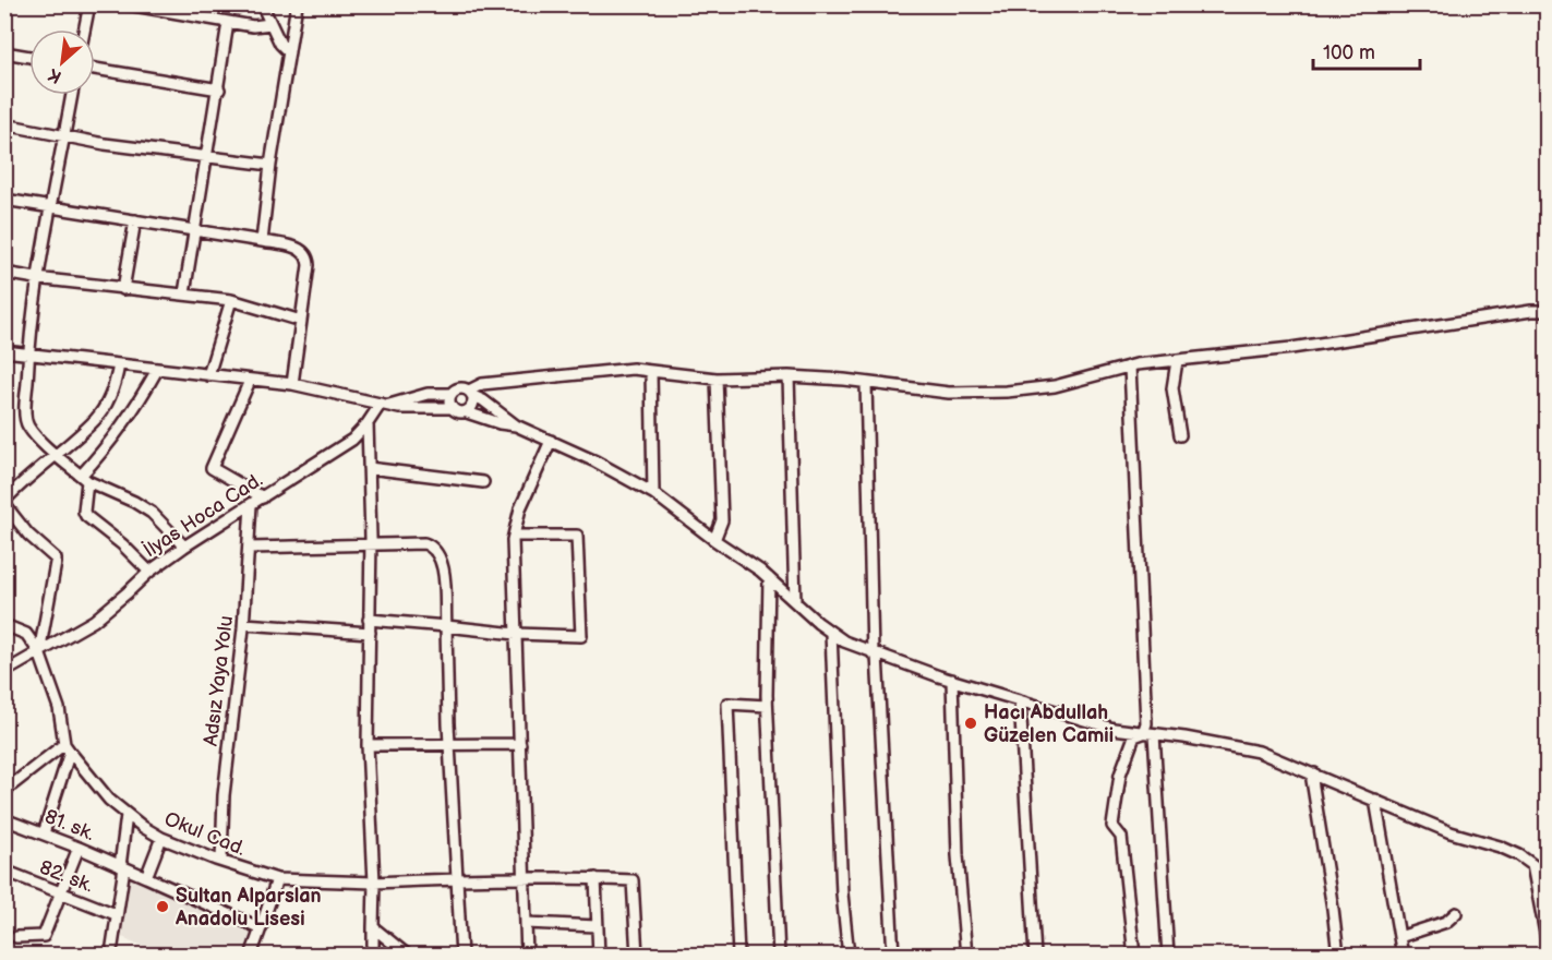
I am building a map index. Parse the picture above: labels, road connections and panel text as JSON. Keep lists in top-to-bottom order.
{
  "streets": {
    "street": [
      "İlyas Hoca Cad.",
      "Adsız Yaya Yolu",
      "81. sk.",
      "Okul Cad.",
      "82. sk."
    ]
  },
  "crossings": [
    ["İlyas Hoca Cad.", "Adsız Yaya Yolu"],
    ["Adsız Yaya Yolu", "Okul Cad."]
  ],
  "places": ["Hacı Abdullah Güzelen Camii", "Sultan Alparslan Anadolu Lisesi"],
  "scale_bar": "100 m",
  "north": "bottom left"
}
